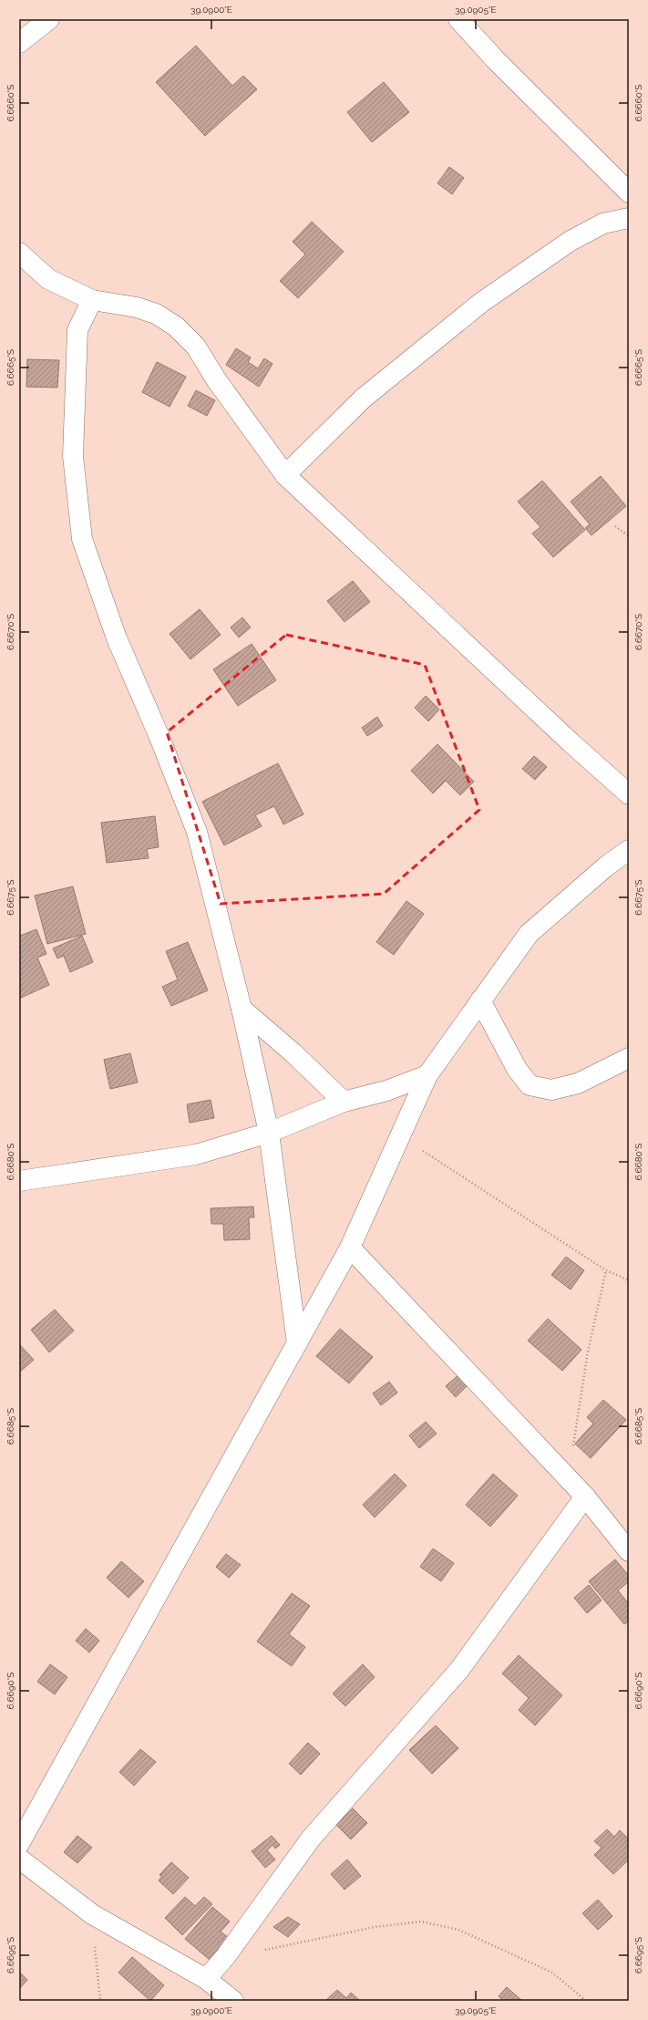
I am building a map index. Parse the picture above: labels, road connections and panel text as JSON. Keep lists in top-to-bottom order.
{
  "coordinates": [
    "39.0900°E",
    "39.0905°E",
    "6.6660°S",
    "6.6665°S",
    "6.6670°S",
    "6.6675°S",
    "6.6680°S",
    "6.6685°S",
    "6.6690°S",
    "6.6695°S"
  ]
}
